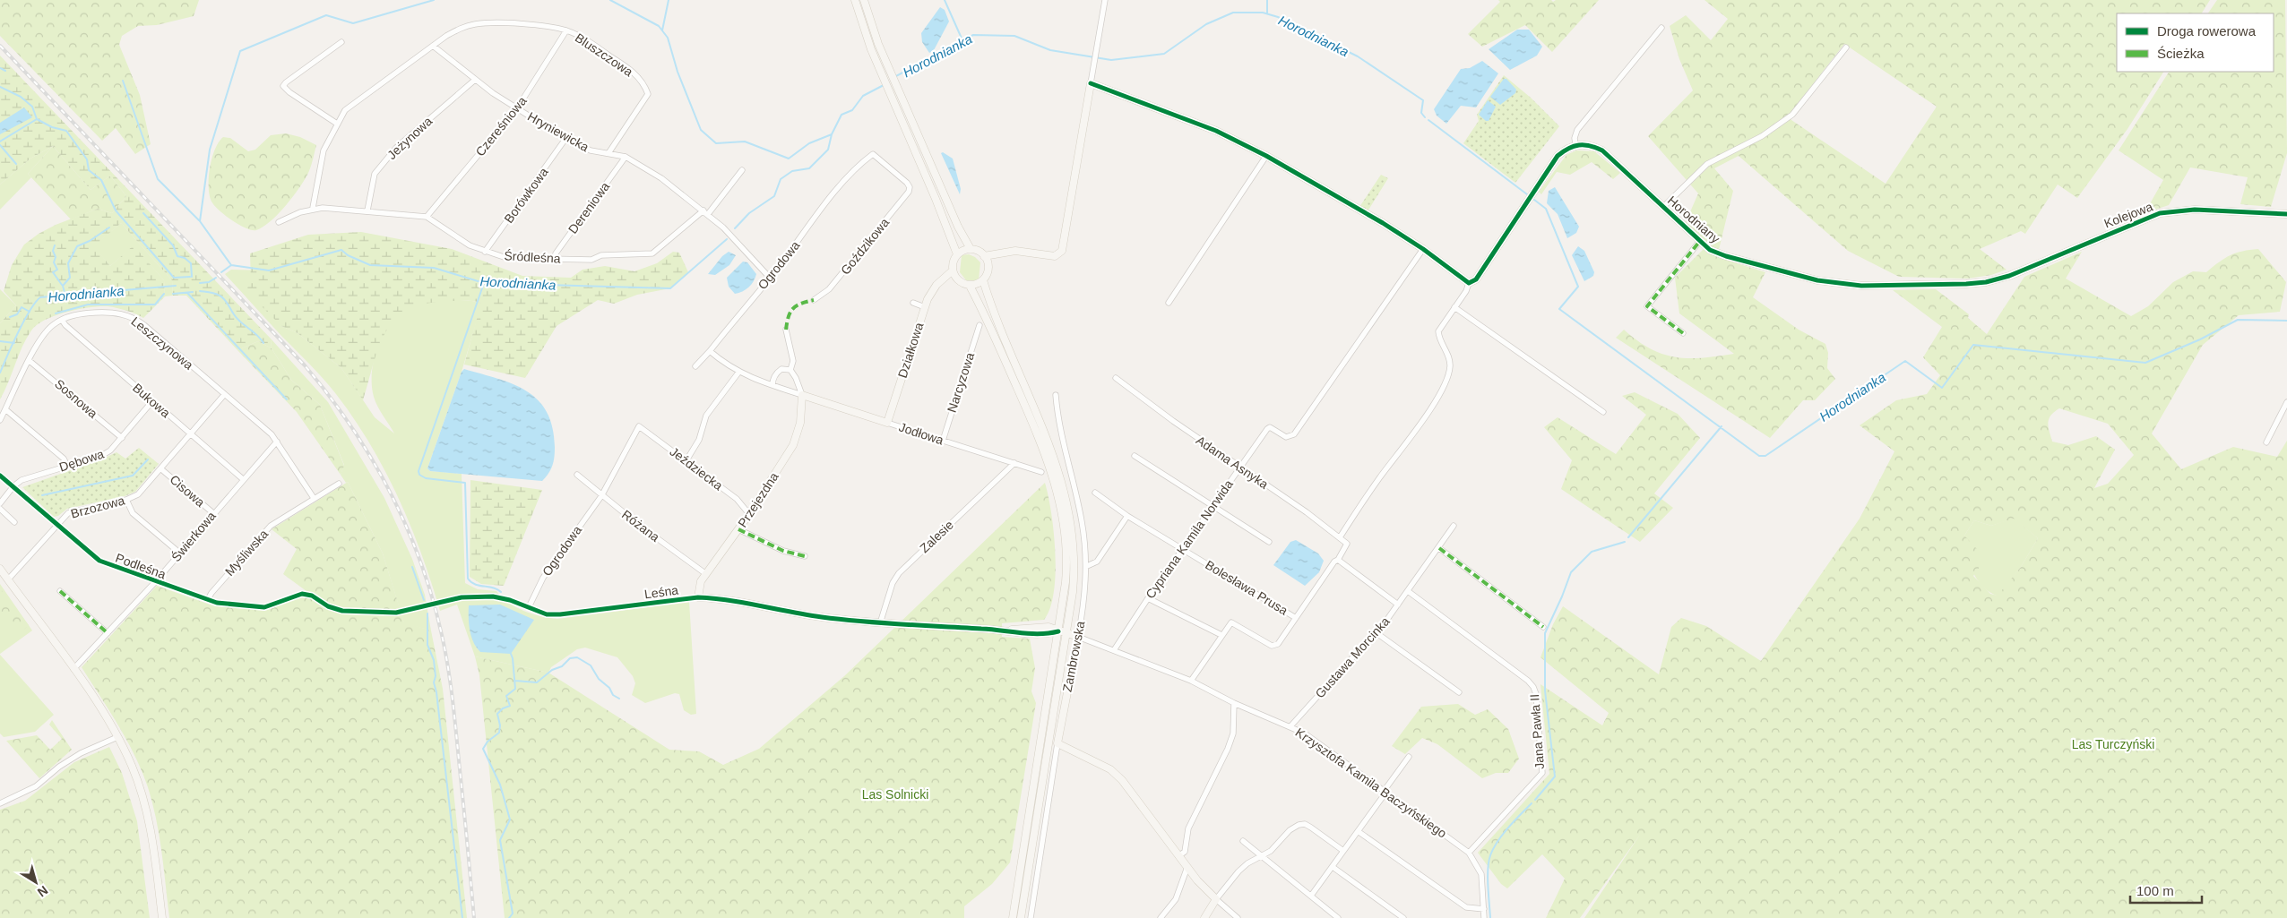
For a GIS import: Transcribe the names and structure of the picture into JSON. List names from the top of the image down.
{
  "streets": {
    "street": [
      "Bluszczowa",
      "Czereśniowa",
      "Hryniewicka",
      "Jeżynowa",
      "Borówkowa",
      "Dereniowa",
      "Kolejowa",
      "Horodniany",
      "Goździkowa",
      "Śródleśna",
      "Ogrodowa",
      "Leszczynowa",
      "Działkowa",
      "Narcyzowa",
      "Sosnowa",
      "Bukowa",
      "Jodłowa",
      "Dębowa",
      "Adama Asnyka",
      "Jeździecka",
      "Cisowa",
      "Przejezdna",
      "Brzozowa",
      "Różana",
      "Świerkowa",
      "Zalesie",
      "Cypriana Kamila Norwida",
      "Myśliwska",
      "Podleśna",
      "Bolesława Prusa",
      "Leśna",
      "Zambrowska",
      "Gustawa Morcinka",
      "Jana Pawła II",
      "Krzysztofa Kamila Baczyńskiego"
    ]
  },
  "crossings": [
    ["Bluszczowa", "Czereśniowa"],
    ["Bluszczowa", "Hryniewicka"],
    ["Bluszczowa", "Śródleśna"],
    ["Czereśniowa", "Hryniewicka"],
    ["Czereśniowa", "Śródleśna"],
    ["Hryniewicka", "Jeżynowa"],
    ["Hryniewicka", "Borówkowa"],
    ["Hryniewicka", "Dereniowa"],
    ["Hryniewicka", "Śródleśna"],
    ["Hryniewicka", "Ogrodowa"],
    ["Jeżynowa", "Śródleśna"],
    ["Borówkowa", "Śródleśna"],
    ["Dereniowa", "Śródleśna"],
    ["Kolejowa", "Horodniany"],
    ["Goździkowa", "Ogrodowa"],
    ["Ogrodowa", "Jeździecka"],
    ["Ogrodowa", "Różana"],
    ["Ogrodowa", "Leśna"],
    ["Leszczynowa", "Sosnowa"],
    ["Leszczynowa", "Bukowa"],
    ["Leszczynowa", "Brzozowa"],
    ["Leszczynowa", "Świerkowa"],
    ["Działkowa", "Jodłowa"],
    ["Narcyzowa", "Jodłowa"],
    ["Sosnowa", "Dębowa"],
    ["Bukowa", "Dębowa"],
    ["Bukowa", "Brzozowa"],
    ["Bukowa", "Świerkowa"],
    ["Jodłowa", "Przejezdna"],
    ["Jodłowa", "Zalesie"],
    ["Dębowa", "Podleśna"],
    ["Adama Asnyka", "Cypriana Kamila Norwida"],
    ["Jeździecka", "Przejezdna"],
    ["Cisowa", "Brzozowa"],
    ["Cisowa", "Świerkowa"],
    ["Przejezdna", "Różana"],
    ["Przejezdna", "Leśna"],
    ["Brzozowa", "Podleśna"],
    ["Świerkowa", "Podleśna"],
    ["Zalesie", "Leśna"],
    ["Cypriana Kamila Norwida", "Bolesława Prusa"],
    ["Cypriana Kamila Norwida", "Krzysztofa Kamila Baczyńskiego"],
    ["Myśliwska", "Podleśna"],
    ["Podleśna", "Leśna"],
    ["Leśna", "Krzysztofa Kamila Baczyńskiego"],
    ["Zambrowska", "Krzysztofa Kamila Baczyńskiego"],
    ["Gustawa Morcinka", "Jana Pawła II"],
    ["Gustawa Morcinka", "Krzysztofa Kamila Baczyńskiego"],
    ["Jana Pawła II", "Krzysztofa Kamila Baczyńskiego"]
  ],
  "water": ["Horodnianka"],
  "parks": ["Las Turczyński", "Las Solnicki"],
  "legend": ["Droga rowerowa", "Ścieżka"],
  "scale_bar": "100 m",
  "north": "bottom right"
}
